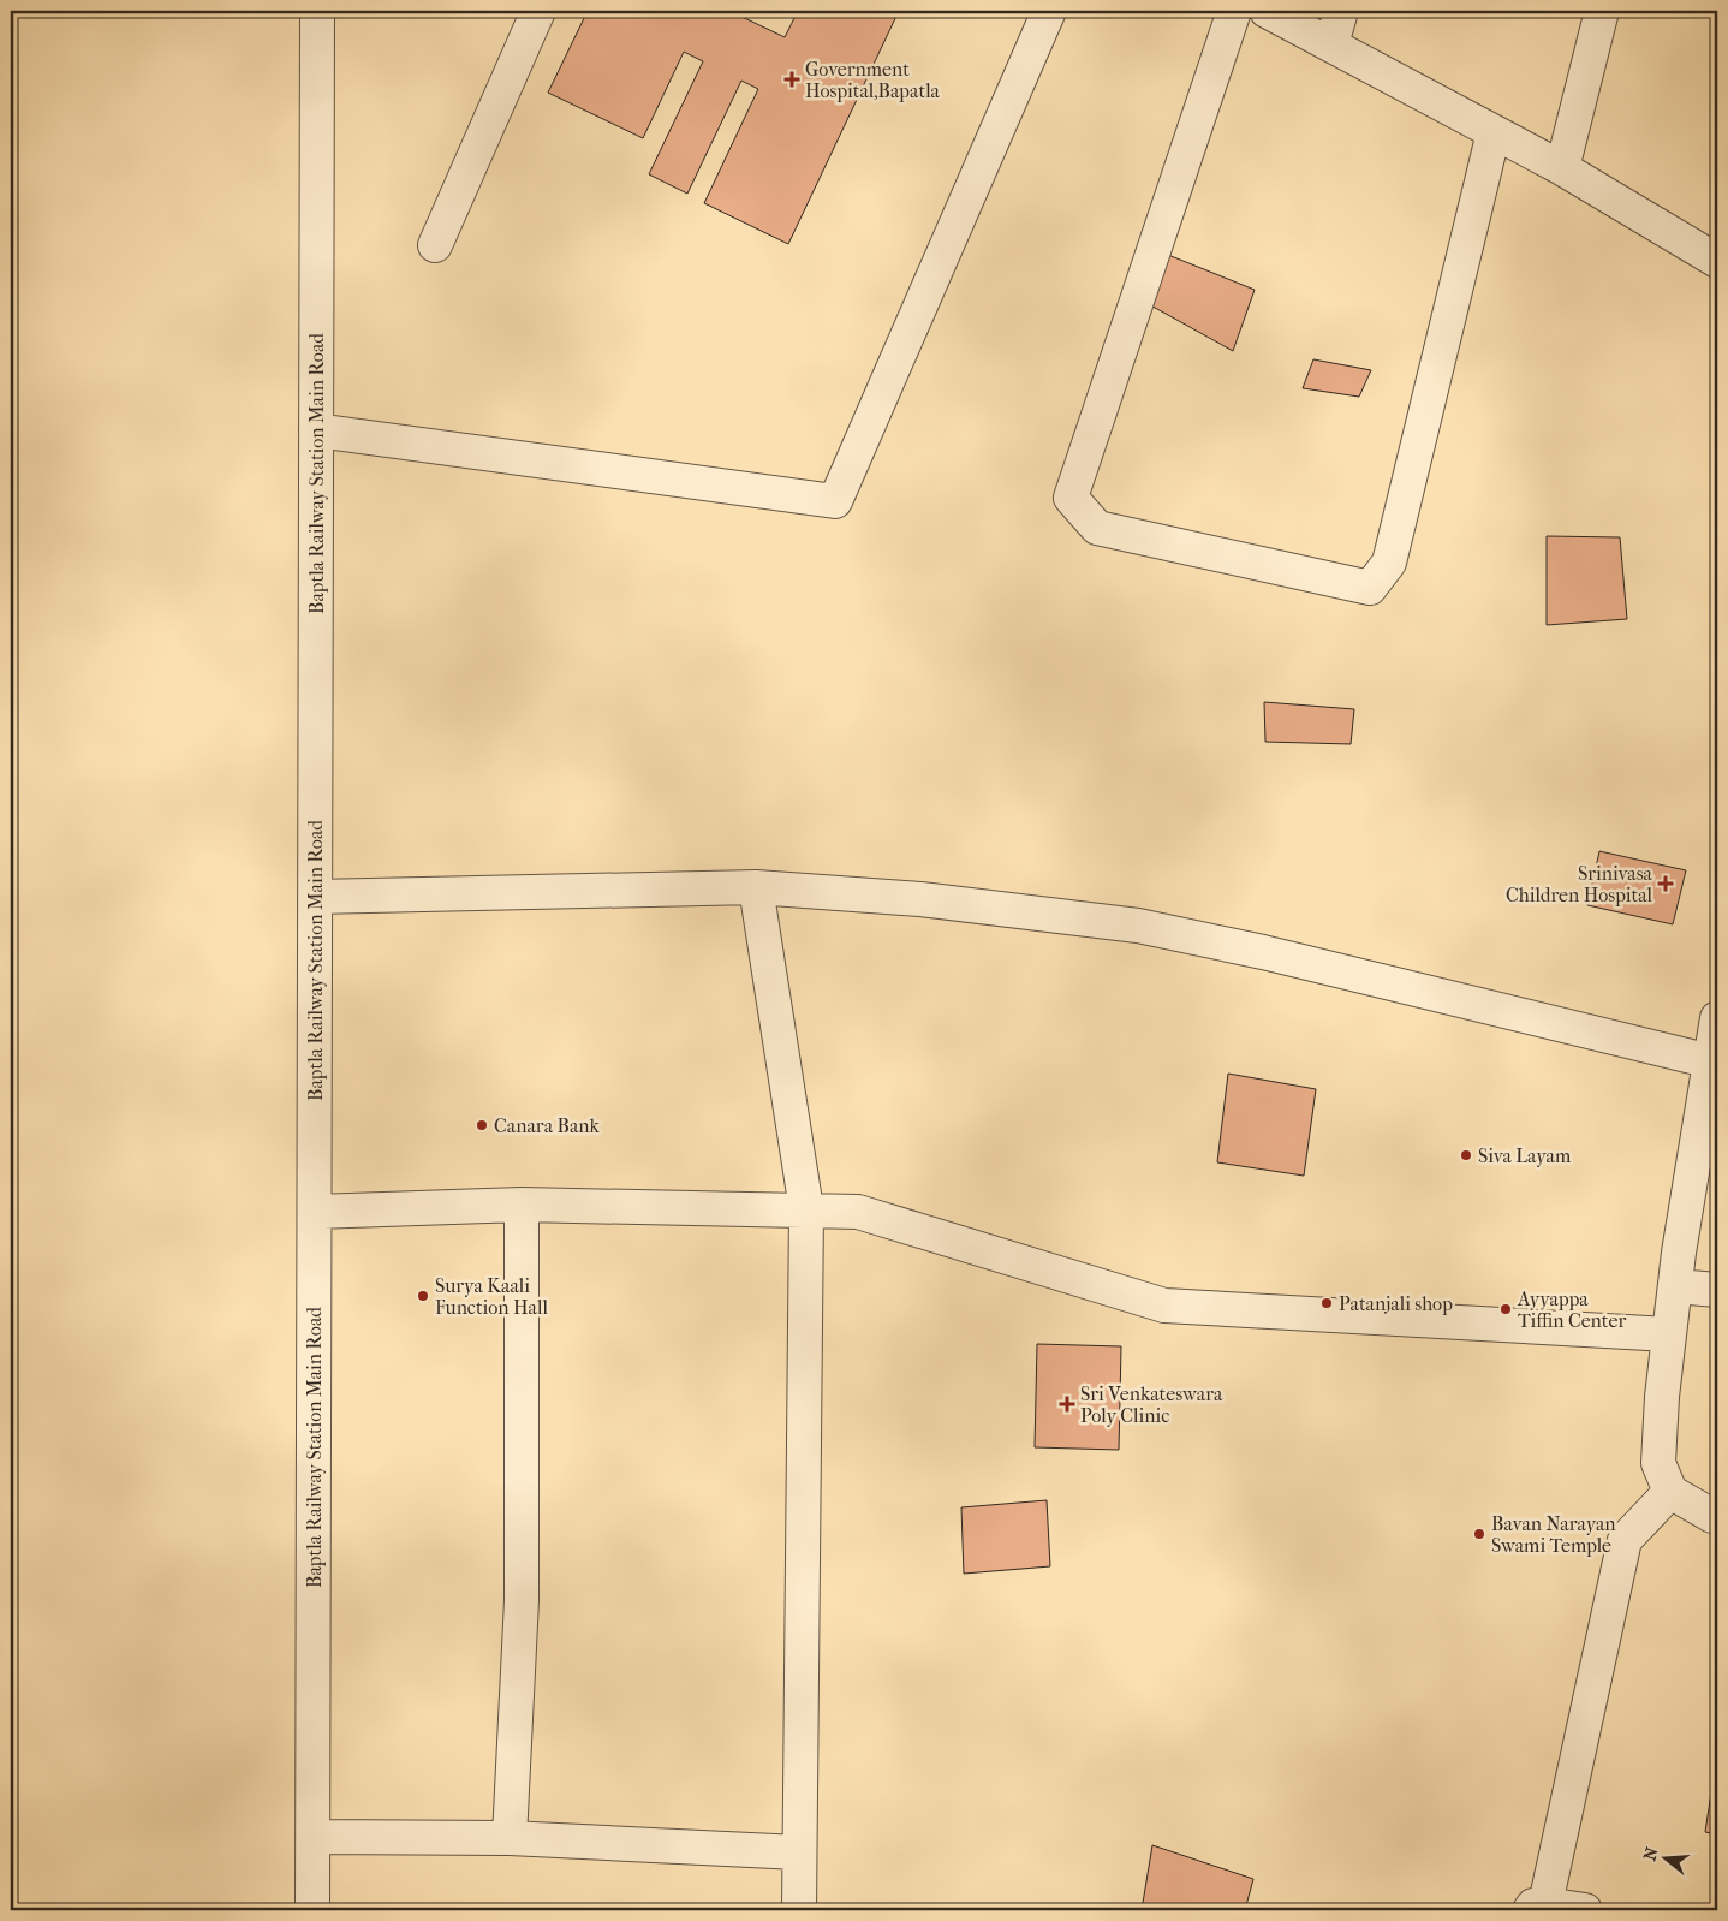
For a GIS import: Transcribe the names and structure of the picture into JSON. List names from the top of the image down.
{
  "streets": {
    "street": ["Baptla Railway Station Main Road"]
  },
  "places": {
    "health": ["Government Hospital,Bapatla", "Srinivasa Children Hospital", "Sri Venkateswara Poly Clinic"],
    "other": [
      "Canara Bank",
      "Siva Layam",
      "Surya Kaali Function Hall",
      "Patanjali shop",
      "Ayyappa Tiffin Center",
      "Bavan Narayan Swami Temple"
    ]
  },
  "north": "left"
}
